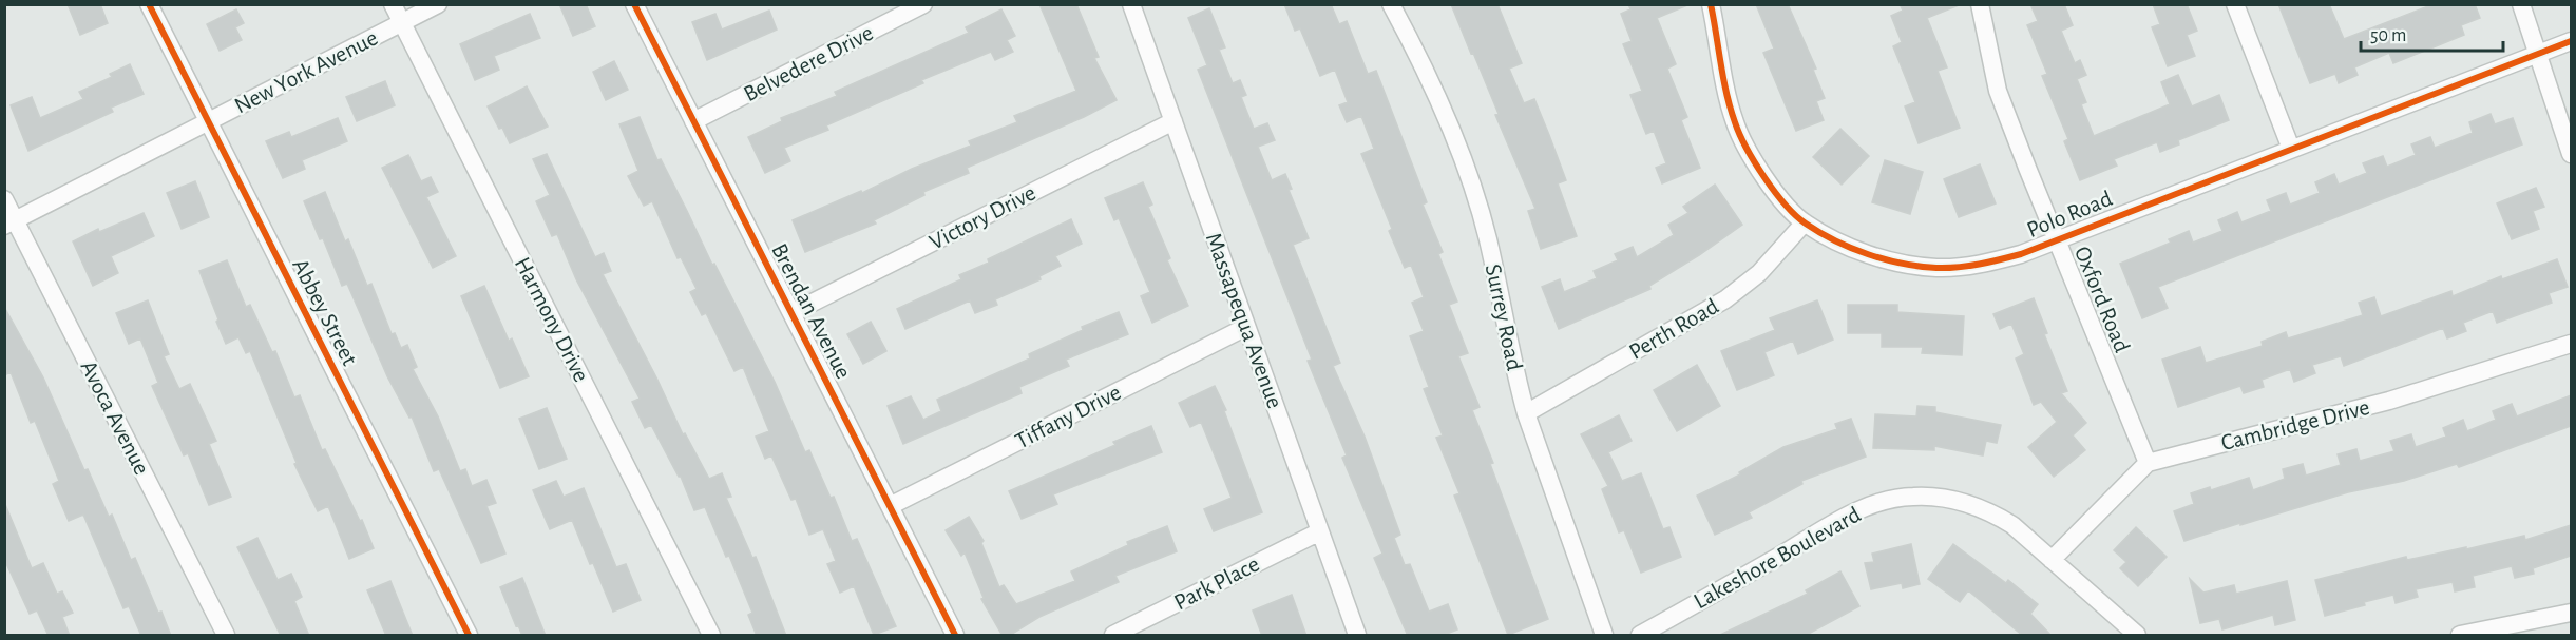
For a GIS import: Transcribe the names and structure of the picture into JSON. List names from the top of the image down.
{
  "streets": {
    "street": [
      "Belvedere Drive",
      "New York Avenue",
      "Polo Road",
      "Victory Drive",
      "Oxford Road",
      "Brendan Avenue",
      "Abbey Street",
      "Surrey Road",
      "Harmony Drive",
      "Massapequa Avenue",
      "Perth Road",
      "Tiffany Drive",
      "Avoca Avenue",
      "Cambridge Drive",
      "Lakeshore Boulevard",
      "Park Place"
    ]
  },
  "crossings": [
    ["Belvedere Drive", "Brendan Avenue"],
    ["New York Avenue", "Abbey Street"],
    ["New York Avenue", "Harmony Drive"],
    ["New York Avenue", "Avoca Avenue"],
    ["Polo Road", "Oxford Road"],
    ["Polo Road", "Perth Road"],
    ["Victory Drive", "Brendan Avenue"],
    ["Victory Drive", "Massapequa Avenue"],
    ["Oxford Road", "Cambridge Drive"],
    ["Brendan Avenue", "Tiffany Drive"],
    ["Surrey Road", "Perth Road"],
    ["Massapequa Avenue", "Tiffany Drive"],
    ["Massapequa Avenue", "Park Place"]
  ],
  "scale_bar": "50 m"
}
